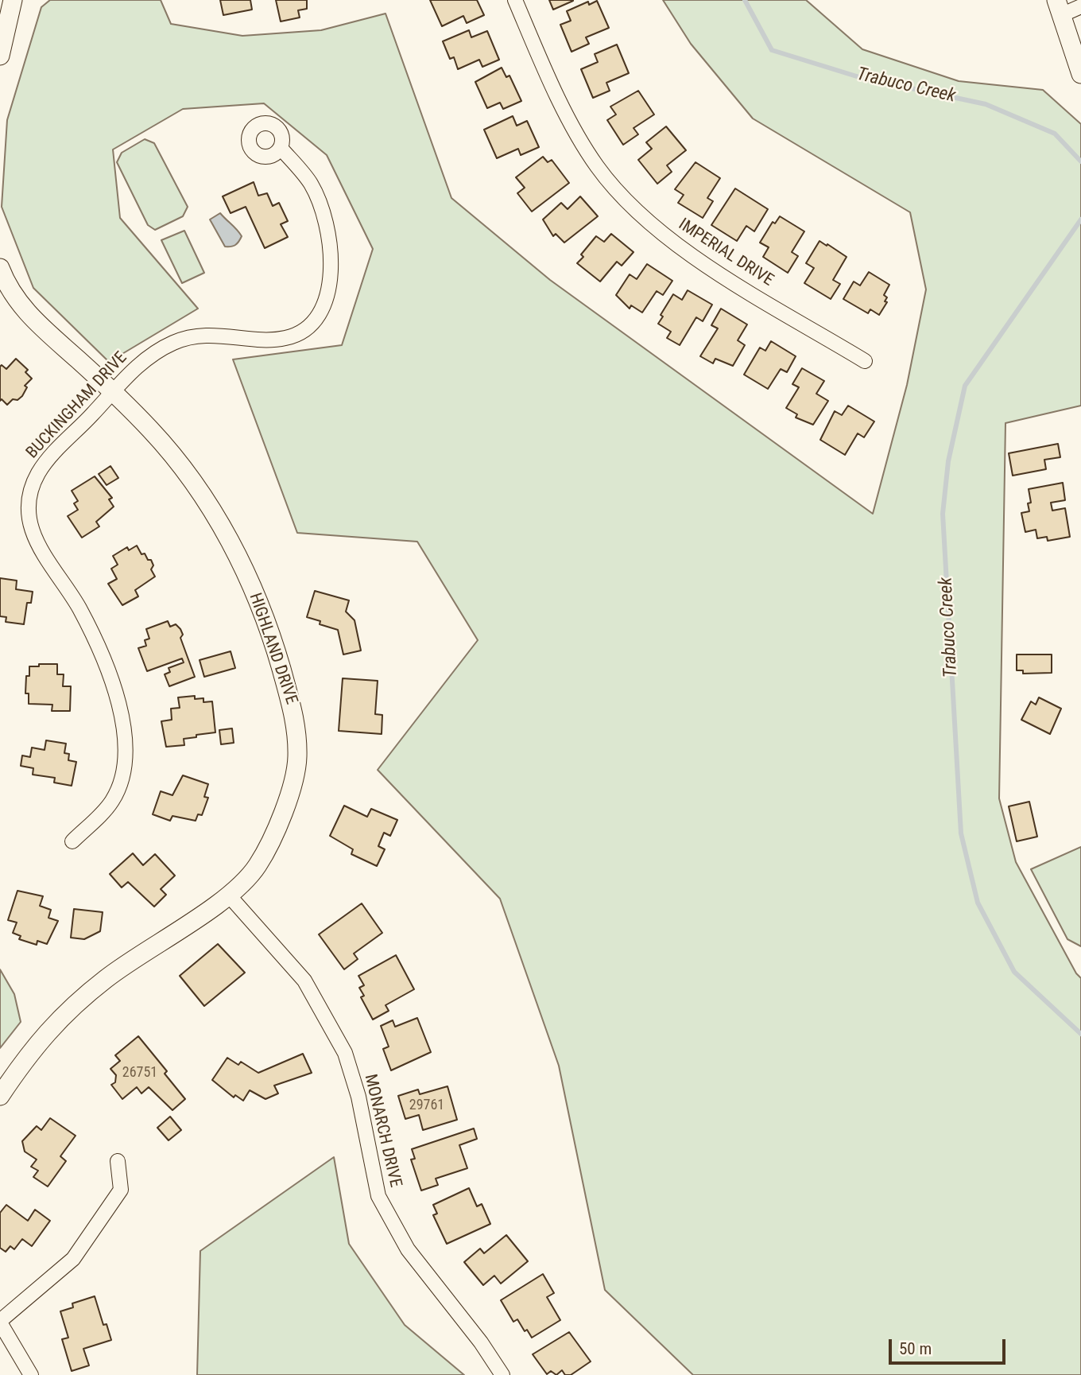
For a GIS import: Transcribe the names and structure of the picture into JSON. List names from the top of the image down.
{
  "streets": {
    "street": [
      "IMPERIAL DRIVE",
      "BUCKINGHAM DRIVE",
      "HIGHLAND DRIVE",
      "MONARCH DRIVE"
    ]
  },
  "crossings": [
    ["BUCKINGHAM DRIVE", "HIGHLAND DRIVE"],
    ["HIGHLAND DRIVE", "MONARCH DRIVE"]
  ],
  "water": ["Trabuco Creek"],
  "house_numbers": ["26751", "29761"],
  "scale_bar": "50 m"
}
